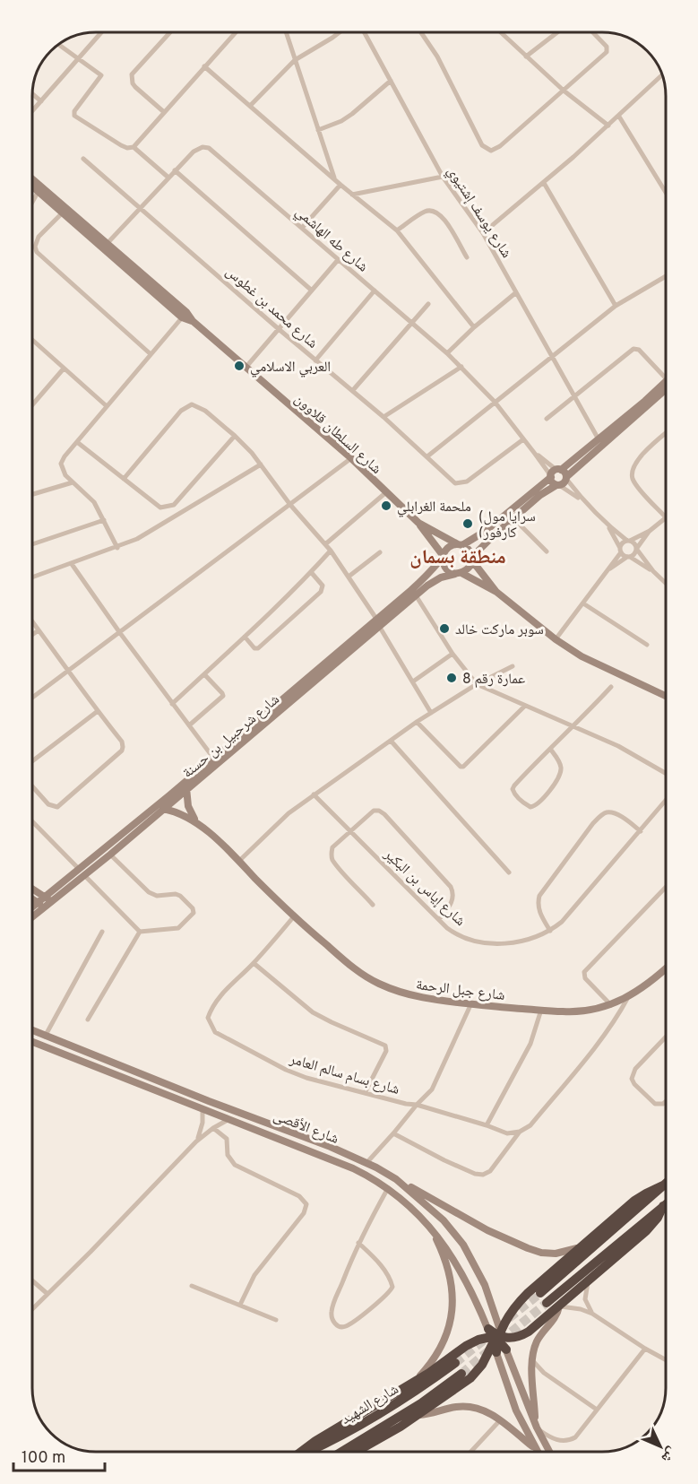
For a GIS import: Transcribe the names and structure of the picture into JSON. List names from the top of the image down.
{
  "streets": {
    "highway": ["شارع الشهيد"],
    "street": [
      "شارع يوسف إشتيوي",
      "شارع طه الهاشمي",
      "شارع محمد بن غطوس",
      "شارع السلطان قلاوون",
      "شارع شرحبيل بن حسنة",
      "شارع إياس بن البكير",
      "شارع جبل الرحمة",
      "شارع بسام سالم العامر",
      "شارع الأقصى"
    ]
  },
  "crossings": [
    ["شارع طه الهاشمي", "شارع محمد بن غطوس"],
    ["شارع طه الهاشمي", "شارع السلطان قلاوون"],
    ["شارع السلطان قلاوون", "شارع شرحبيل بن حسنة"],
    ["شارع شرحبيل بن حسنة", "شارع جبل الرحمة"],
    ["شارع جبل الرحمة", "شارع بسام سالم العامر"]
  ],
  "districts": ["منطقة بسمان"],
  "places": [
    "العربي الاسلامي",
    "ملحمة الغرابلي",
    "(سرايا مول (كارفور",
    "سوبر ماركت خالد",
    "عمارة رقم 8"
  ],
  "scale_bar": "100 m",
  "north": "bottom right"
}
